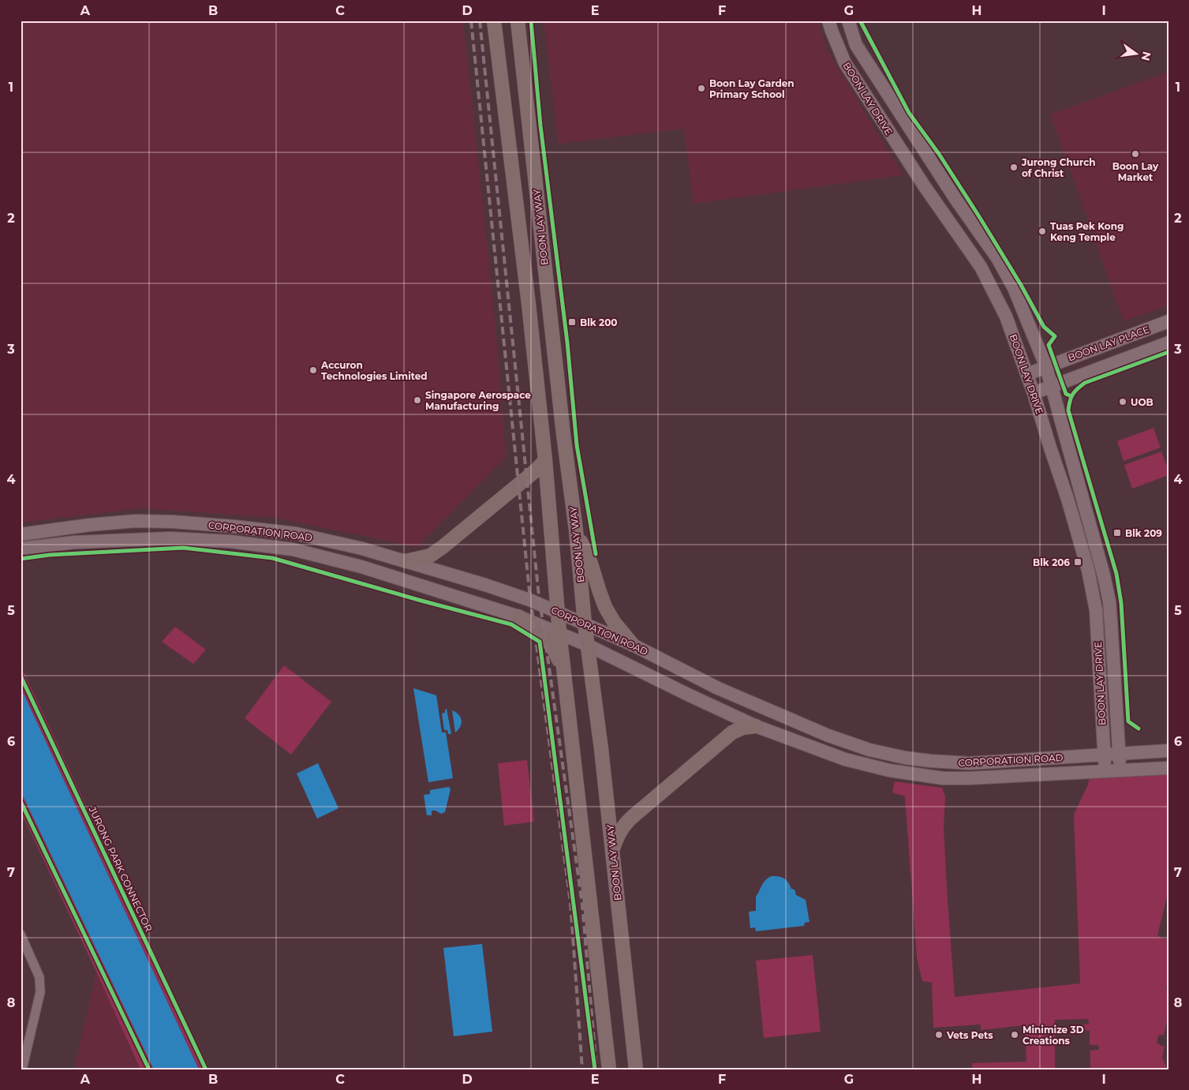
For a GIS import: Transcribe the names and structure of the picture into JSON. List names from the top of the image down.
{
  "streets": {
    "main road": [
      "BOON LAY DRIVE",
      "BOON LAY WAY",
      "BOON LAY PLACE",
      "CORPORATION ROAD"
    ],
    "cycle path": ["JURONG PARK CONNECTOR"]
  },
  "crossings": [
    ["BOON LAY DRIVE", "BOON LAY PLACE"],
    ["BOON LAY DRIVE", "CORPORATION ROAD"],
    ["BOON LAY WAY", "CORPORATION ROAD"]
  ],
  "places": {
    "other": [
      "Boon Lay Garden Primary School",
      "Boon Lay Market",
      "Jurong Church of Christ",
      "Tuas Pek Kong Keng Temple",
      "Accuron Technologies Limited",
      "Singapore Aerospace Manufacturing",
      "UOB",
      "Vets Pets",
      "Minimize 3D Creations"
    ],
    "transit": ["Blk 200", "Blk 209", "Blk 206"]
  },
  "north": "right",
  "grid": {
    "columns": [
      "A",
      "B",
      "C",
      "D",
      "E",
      "F",
      "G",
      "H",
      "I"
    ],
    "rows": [
      "1",
      "2",
      "3",
      "4",
      "5",
      "6",
      "7",
      "8"
    ]
  }
}
